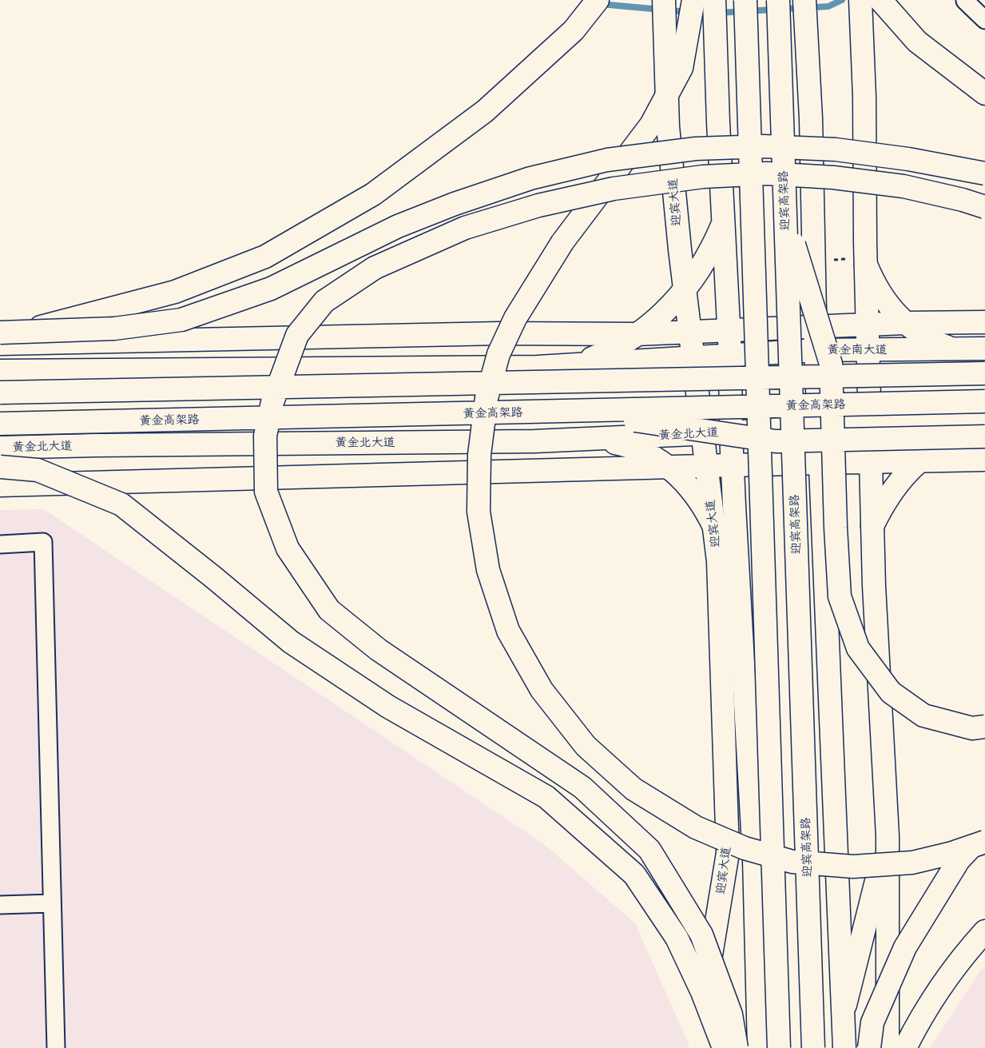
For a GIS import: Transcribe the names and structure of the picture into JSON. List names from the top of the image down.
{
  "streets": {
    "main road": [
      "迎宾高架路",
      "迎宾大道",
      "黄金南大道",
      "黄金高架路",
      "黄金北大道"
    ]
  },
  "crossings": [
    ["迎宾大道", "黄金南大道"],
    ["迎宾大道", "黄金北大道"]
  ]
}
